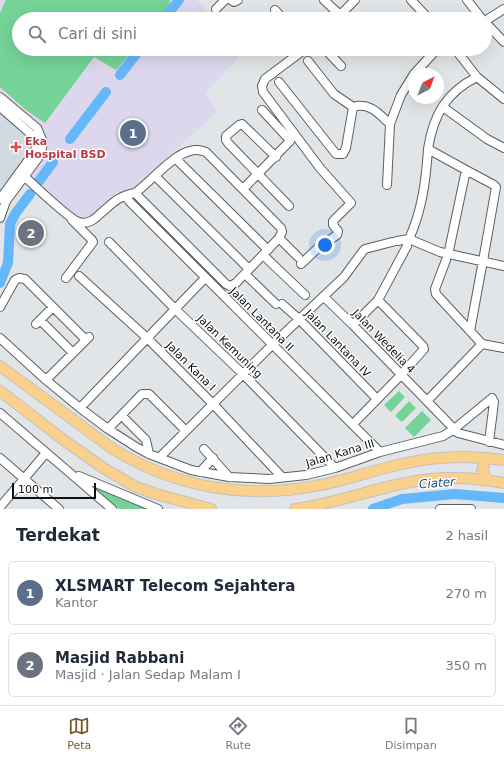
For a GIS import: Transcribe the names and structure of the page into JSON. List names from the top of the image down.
{
  "streets": {
    "street": [
      "Jalan Lantana II",
      "Jalan Wedelia 4",
      "Jalan Lantana IV",
      "Jalan Kemuning",
      "Jalan Kana I",
      "Jalan Kana III"
    ]
  },
  "crossings": [
    ["Jalan Lantana II", "Jalan Kana III"],
    ["Jalan Wedelia 4", "Jalan Kana III"],
    ["Jalan Kemuning", "Jalan Kana III"],
    ["Jalan Kana I", "Jalan Kana III"]
  ],
  "water": ["Ciater"],
  "places": {
    "health": ["Eka Hospital BSD"]
  },
  "scale_bar": "100 m",
  "north": "top right",
  "page": {
    "search": "Cari di sini",
    "pins": ["1", "2"],
    "scale": "100 m",
    "heading": ["Terdekat", "2 hasil"],
    "list": [
      {
        "mark": "1",
        "name": "XLSMART Telecom Sejahtera",
        "note": "Kantor",
        "value": "270 m"
      },
      {
        "mark": "2",
        "name": "Masjid Rabbani",
        "note": "Masjid · Jalan Sedap Malam I",
        "value": "350 m"
      }
    ],
    "nav": ["Peta", "Rute", "Disimpan"]
  }
}
